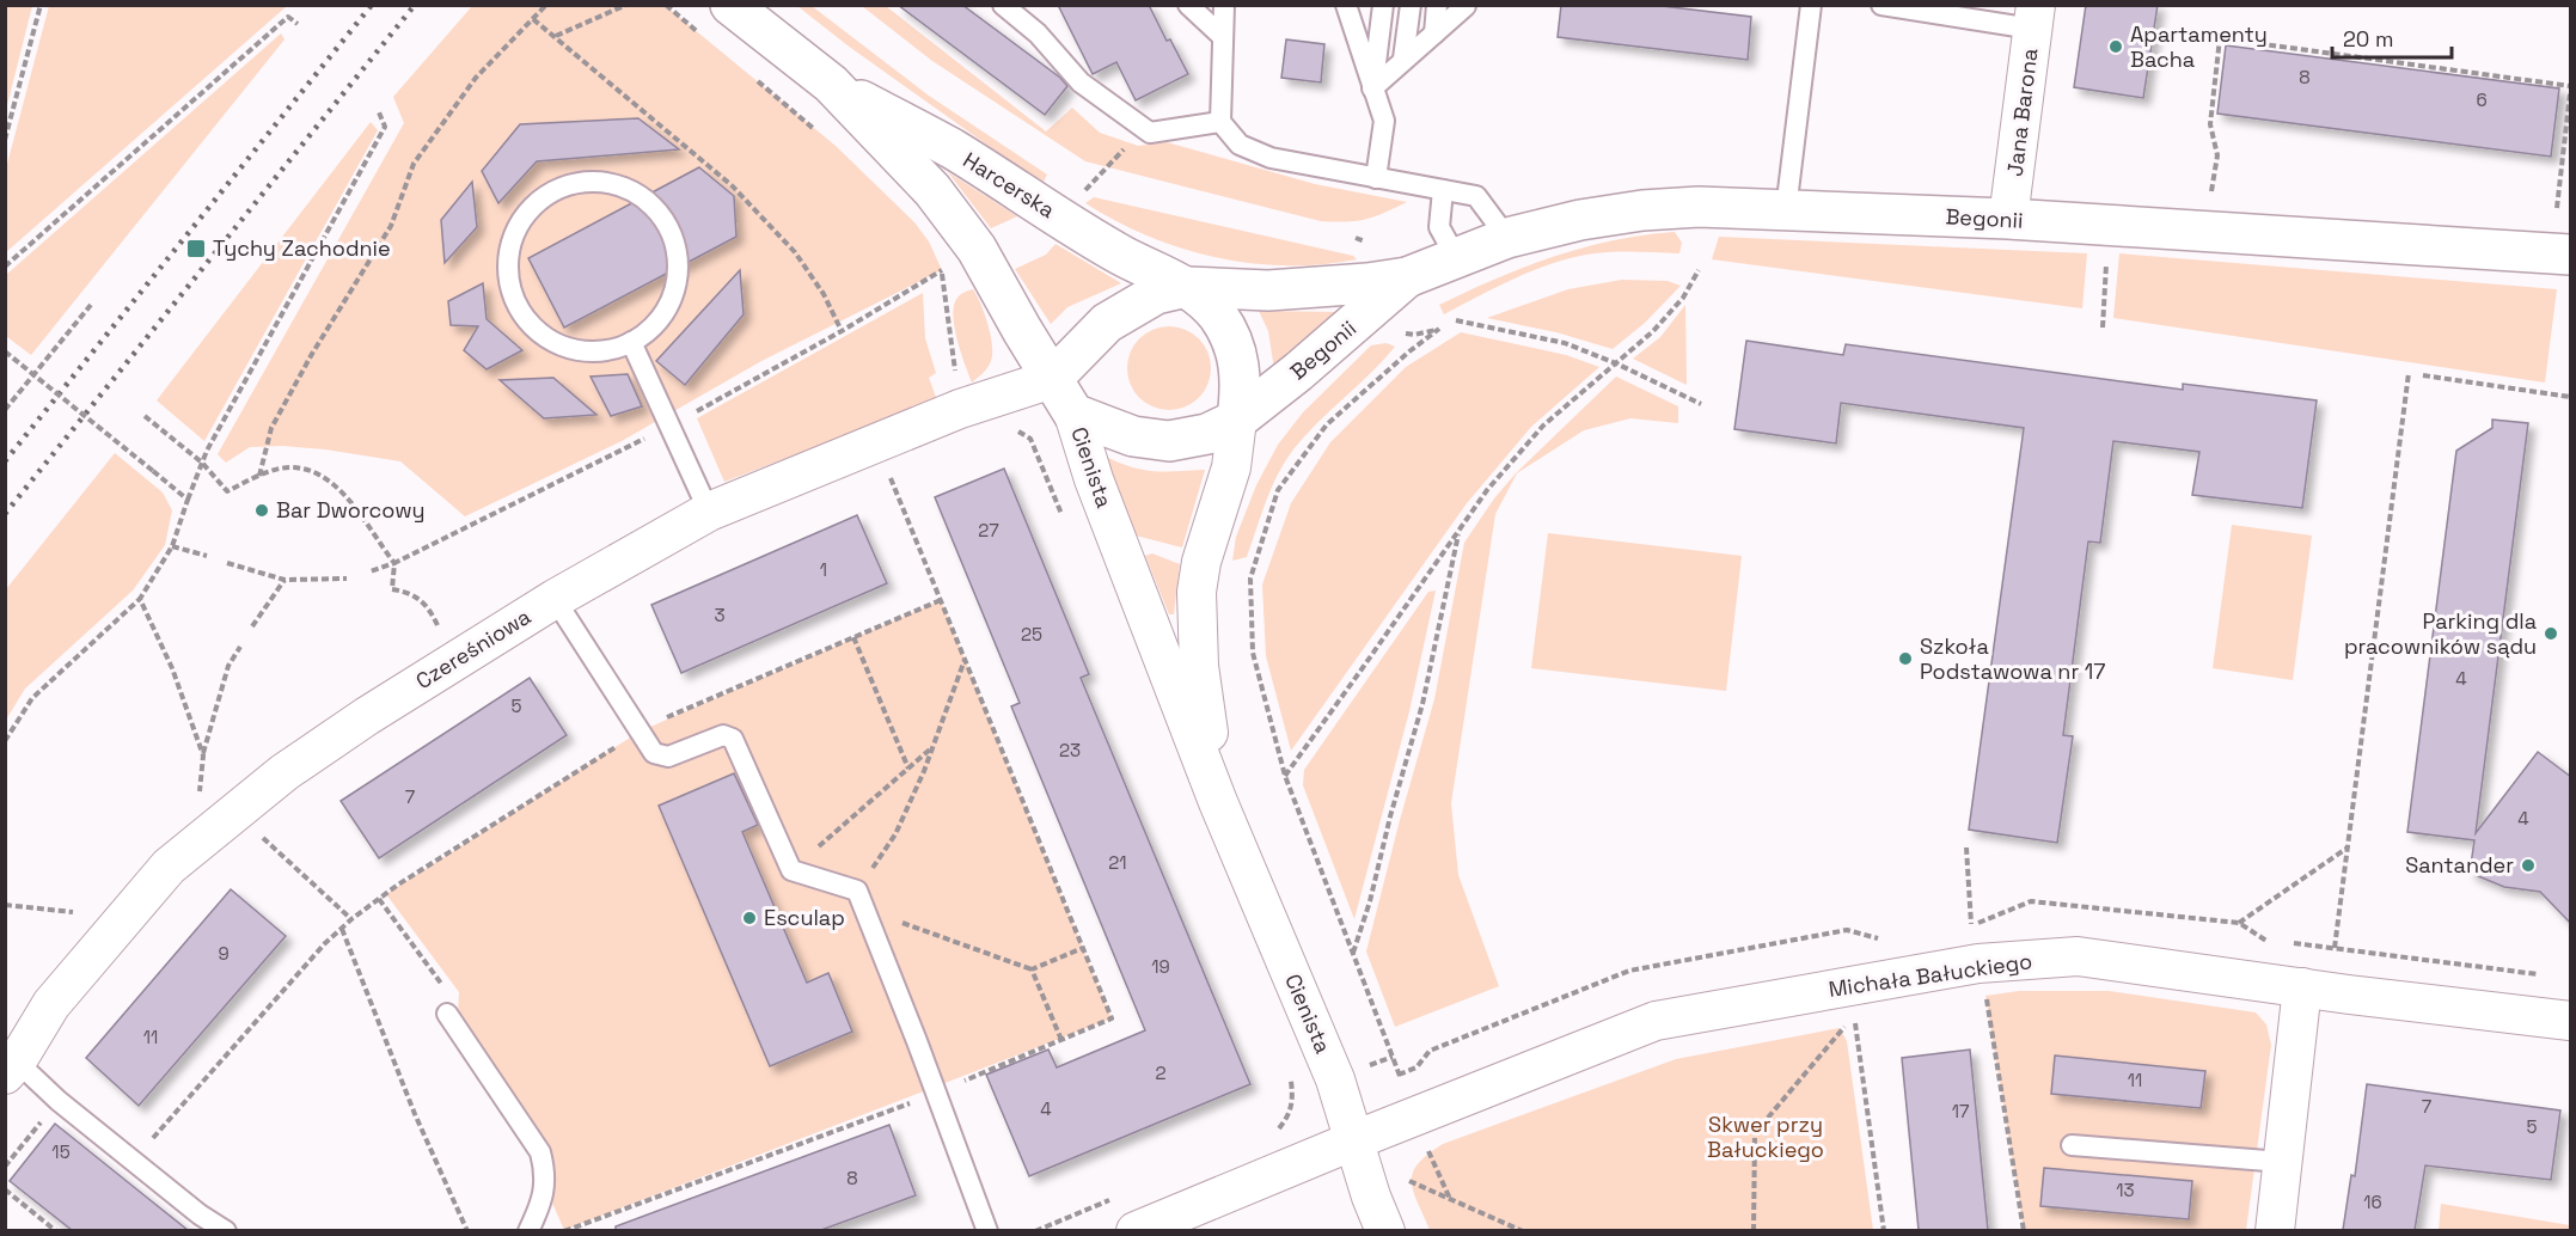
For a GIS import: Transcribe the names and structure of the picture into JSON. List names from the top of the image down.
{
  "streets": {
    "street": [
      "Jana Barona",
      "Harcerska",
      "Begonii",
      "Cienista",
      "Czereśniowa",
      "Michała Bałuckiego"
    ]
  },
  "crossings": [
    ["Jana Barona", "Begonii"],
    ["Harcerska", "Begonii"],
    ["Harcerska", "Cienista"],
    ["Harcerska", "Czereśniowa"],
    ["Begonii", "Cienista"],
    ["Begonii", "Czereśniowa"],
    ["Cienista", "Czereśniowa"],
    ["Cienista", "Michała Bałuckiego"]
  ],
  "parks": ["Skwer przy Bałuckiego"],
  "places": {
    "other": [
      "Apartamenty Bacha",
      "Bar Dworcowy",
      "Parking dla pracowników sądu",
      "Szkoła Podstawowa nr 17",
      "Santander",
      "Esculap"
    ],
    "transit": ["Tychy Zachodnie"]
  },
  "house_numbers": [
    "8",
    "6",
    "27",
    "1",
    "3",
    "25",
    "4",
    "5",
    "23",
    "7",
    "4",
    "21",
    "9",
    "19",
    "11",
    "2",
    "11",
    "7",
    "4",
    "17",
    "5",
    "15",
    "8",
    "13",
    "16"
  ],
  "scale_bar": "20 m"
}
